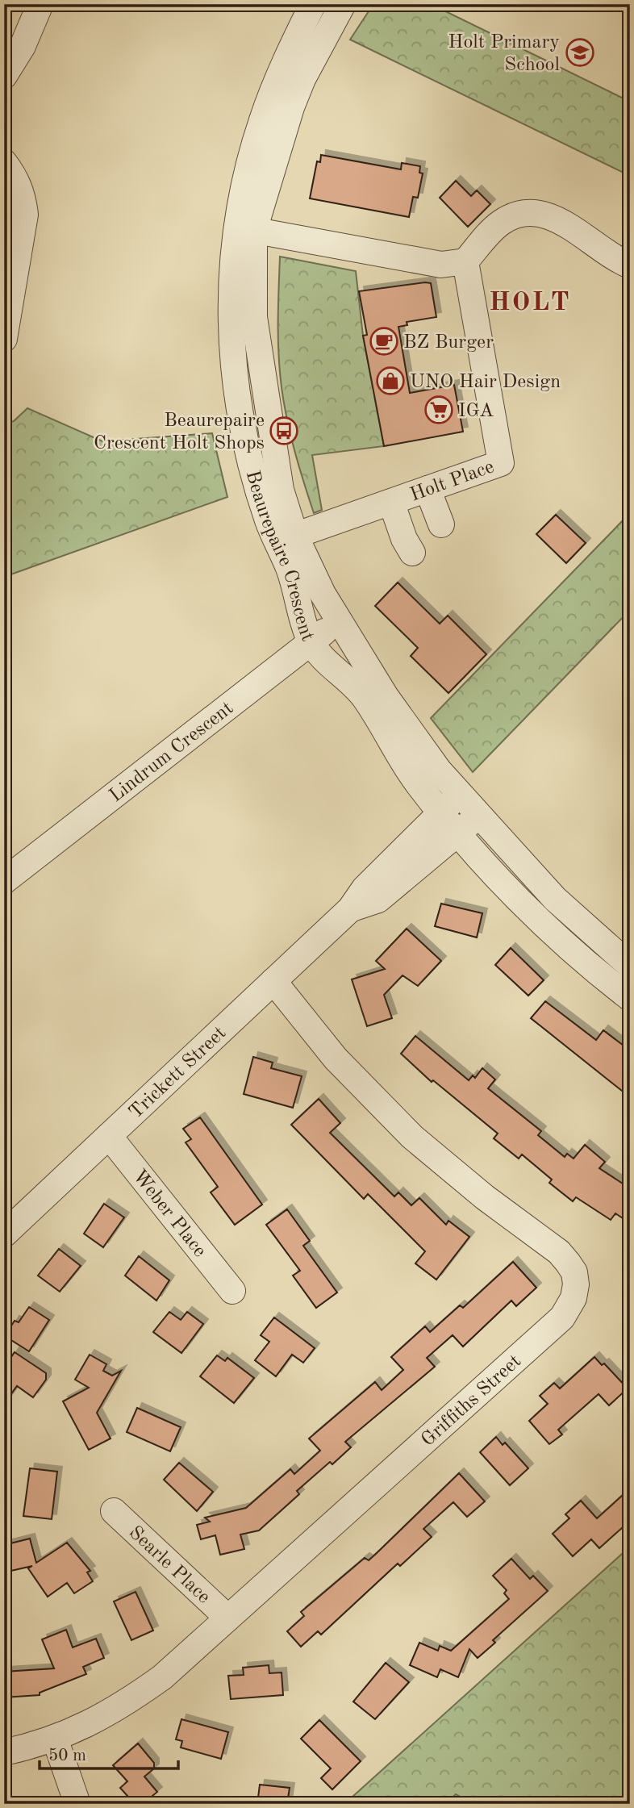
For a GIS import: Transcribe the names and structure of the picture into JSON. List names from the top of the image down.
{
  "streets": {
    "street": [
      "Holt Place",
      "Beaurepaire Crescent",
      "Lindrum Crescent",
      "Trickett Street",
      "Weber Place",
      "Griffiths Street",
      "Searle Place"
    ]
  },
  "crossings": [
    ["Holt Place", "Beaurepaire Crescent"],
    ["Beaurepaire Crescent", "Lindrum Crescent"],
    ["Beaurepaire Crescent", "Trickett Street"],
    ["Trickett Street", "Weber Place"],
    ["Trickett Street", "Griffiths Street"],
    ["Griffiths Street", "Searle Place"]
  ],
  "districts": ["HOLT"],
  "places": {
    "school or university": ["Holt Primary School"],
    "cafe": ["BZ Burger"],
    "shop": ["UNO Hair Design"],
    "supermarket": ["IGA"],
    "bus stop": ["Beaurepaire Crescent Holt Shops"]
  },
  "scale_bar": "50 m"
}
